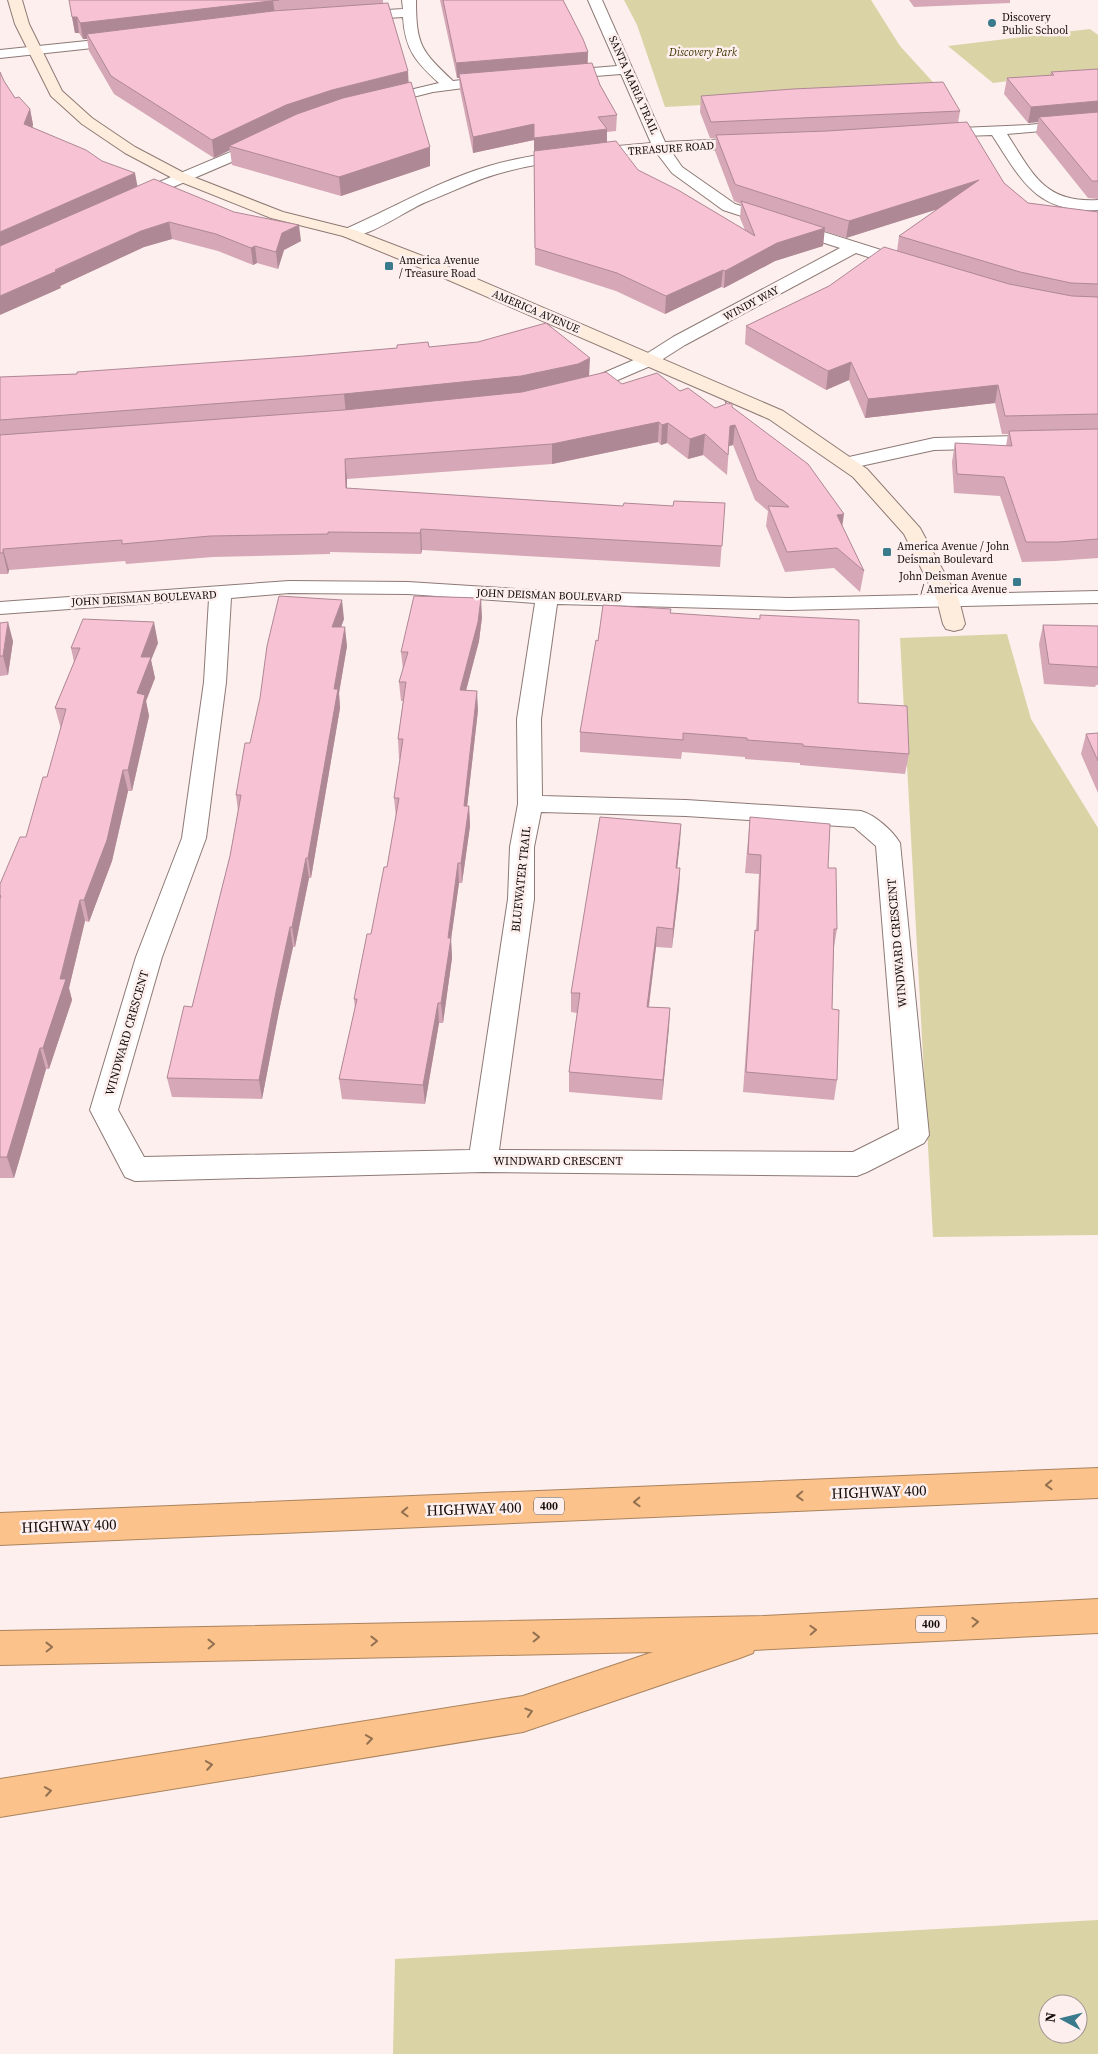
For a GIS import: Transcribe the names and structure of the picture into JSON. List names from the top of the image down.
{
  "streets": {
    "highway": ["HIGHWAY 400", "400"],
    "street": [
      "SANTA MARIA TRAIL",
      "TREASURE ROAD",
      "WINDY WAY",
      "AMERICA AVENUE",
      "JOHN DEISMAN BOULEVARD",
      "BLUEWATER TRAIL",
      "WINDWARD CRESCENT"
    ]
  },
  "crossings": [
    ["SANTA MARIA TRAIL", "TREASURE ROAD"],
    ["SANTA MARIA TRAIL", "WINDY WAY"],
    ["TREASURE ROAD", "AMERICA AVENUE"],
    ["WINDY WAY", "AMERICA AVENUE"],
    ["AMERICA AVENUE", "JOHN DEISMAN BOULEVARD"],
    ["JOHN DEISMAN BOULEVARD", "BLUEWATER TRAIL"],
    ["JOHN DEISMAN BOULEVARD", "WINDWARD CRESCENT"],
    ["BLUEWATER TRAIL", "WINDWARD CRESCENT"]
  ],
  "parks": ["Discovery Park"],
  "places": {
    "other": ["Discovery Public School"],
    "transit": ["America Avenue / Treasure Road", "America Avenue / John Deisman Boulevard", "John Deisman Avenue / America Avenue"]
  },
  "north": "left"
}
